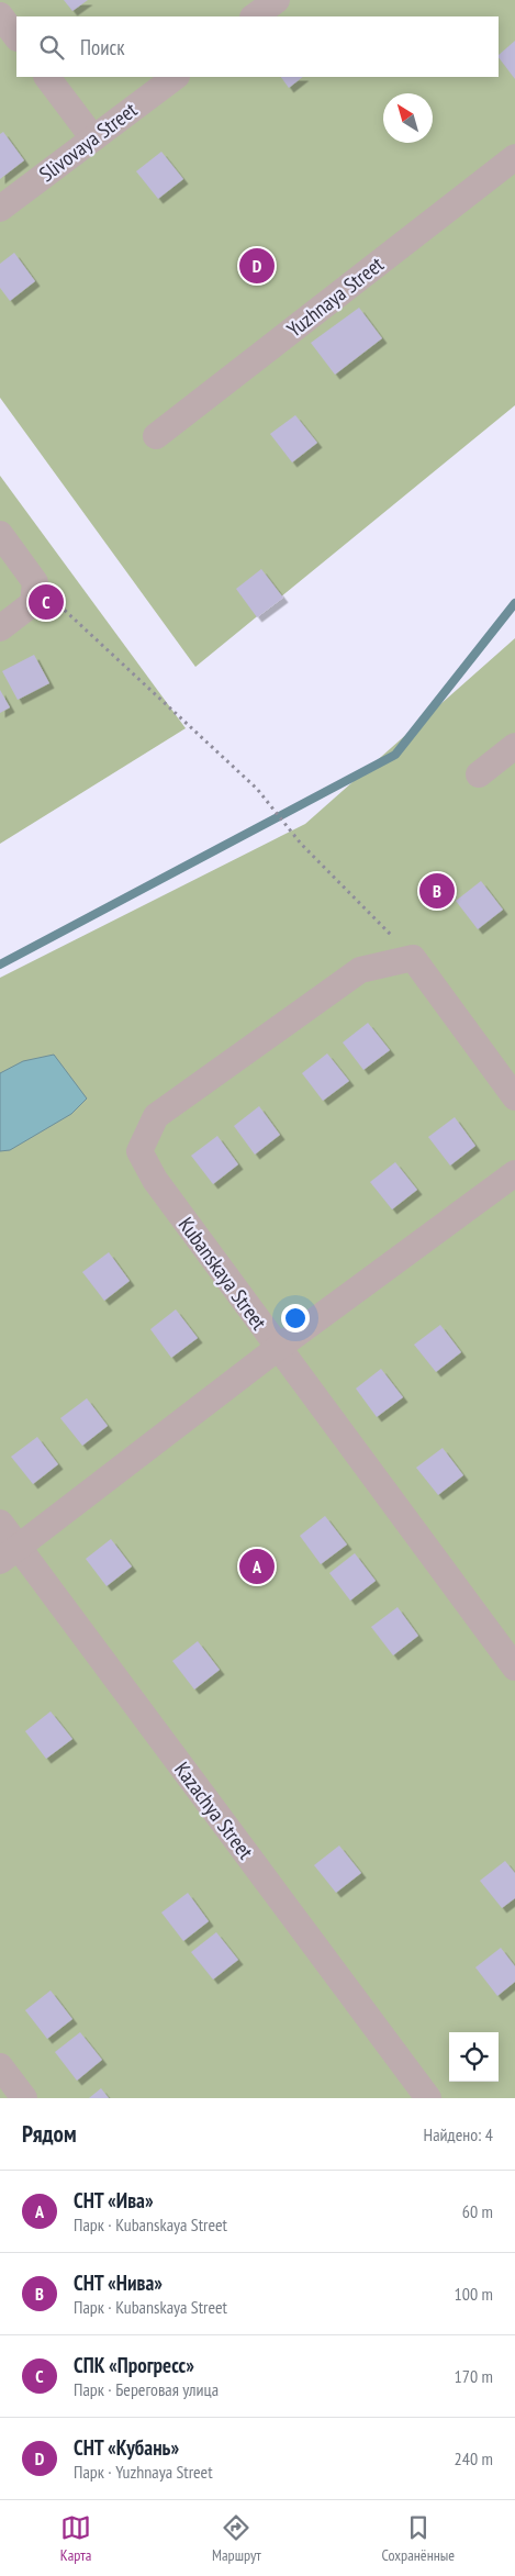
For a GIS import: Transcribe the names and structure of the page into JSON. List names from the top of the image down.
{
  "streets": {
    "street": [
      "Slivovaya Street",
      "Yuzhnaya Street",
      "Kubanskaya Street",
      "Kazachya Street"
    ]
  },
  "north": "top left",
  "page": {
    "search": "Поиск",
    "pins": [
      "D",
      "C",
      "B",
      "A"
    ],
    "heading": ["Рядом", "Найдено: 4"],
    "list": [
      {
        "mark": "A",
        "name": "СНТ «Ива»",
        "note": "Парк · Kubanskaya Street",
        "value": "60 m"
      },
      {
        "mark": "B",
        "name": "СНТ «Нива»",
        "note": "Парк · Kubanskaya Street",
        "value": "100 m"
      },
      {
        "mark": "C",
        "name": "СПК «Прогресс»",
        "note": "Парк · Береговая улица",
        "value": "170 m"
      },
      {
        "mark": "D",
        "name": "СНТ «Кубань»",
        "note": "Парк · Yuzhnaya Street",
        "value": "240 m"
      }
    ],
    "nav": ["Карта", "Маршрут", "Сохранённые"]
  }
}
